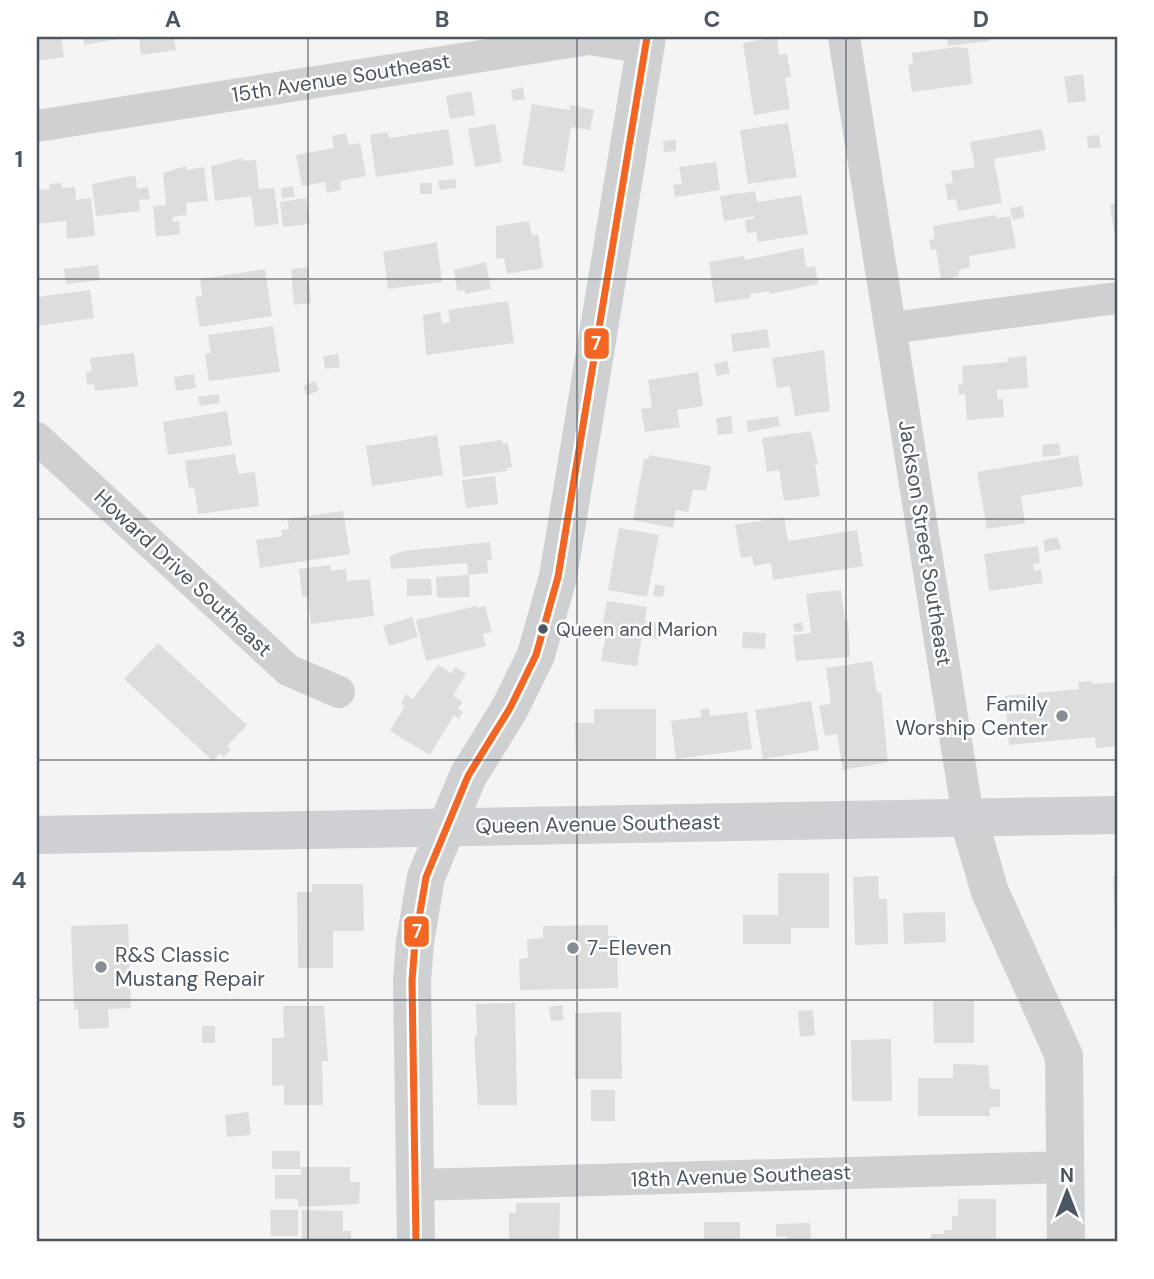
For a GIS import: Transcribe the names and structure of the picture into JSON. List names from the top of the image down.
{
  "streets": {
    "main road": ["Queen Avenue Southeast"],
    "street": [
      "15th Avenue Southeast",
      "Jackson Street Southeast",
      "Howard Drive Southeast",
      "18th Avenue Southeast"
    ]
  },
  "crossings": [
    ["Jackson Street Southeast", "Queen Avenue Southeast"],
    ["Jackson Street Southeast", "18th Avenue Southeast"]
  ],
  "places": [
    "Queen and Marion",
    "Family Worship Center",
    "7-Eleven",
    "R&S Classic Mustang Repair"
  ],
  "lines": ["transit line 7"],
  "north": "top",
  "grid": {
    "columns": [
      "A",
      "B",
      "C",
      "D"
    ],
    "rows": [
      "1",
      "2",
      "3",
      "4",
      "5"
    ]
  }
}
